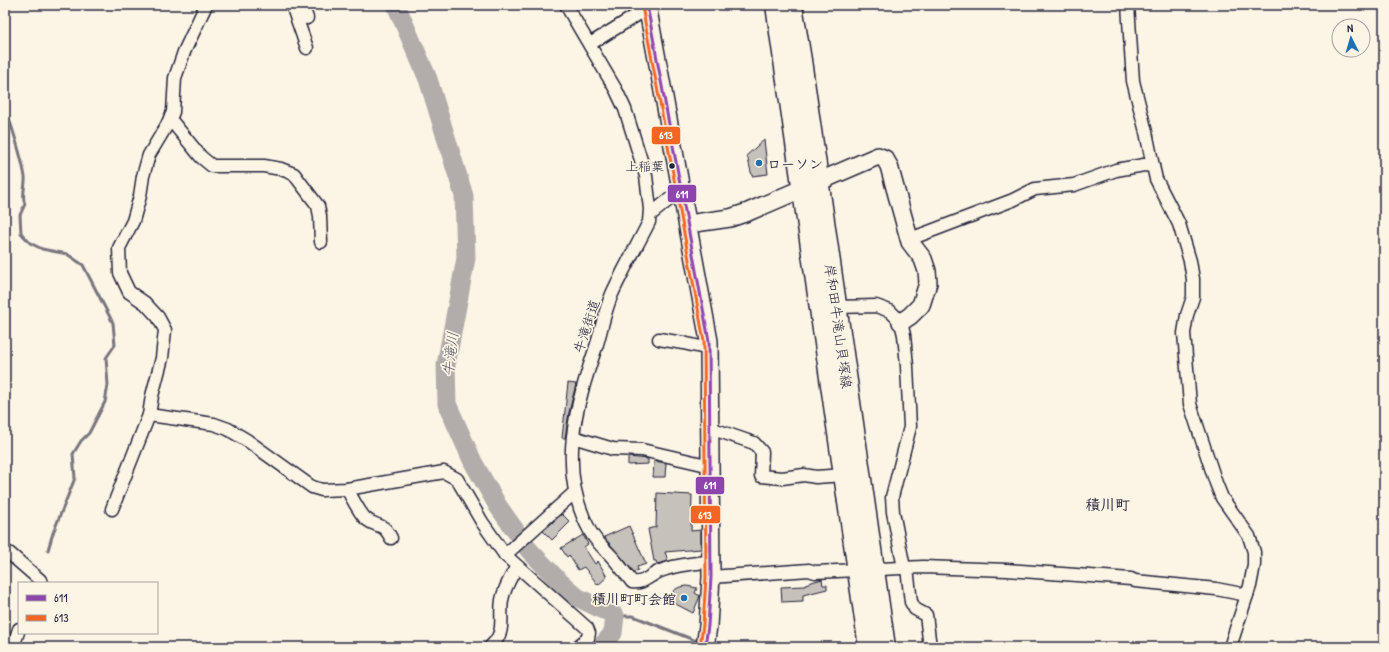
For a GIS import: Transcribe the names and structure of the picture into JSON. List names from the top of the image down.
{
  "streets": {
    "main road": ["岸和田牛滝山貝塚線"],
    "street": ["牛滝街道"]
  },
  "crossings": [
    ["牛滝街道", "岸和田牛滝山貝塚線"]
  ],
  "districts": ["積川町"],
  "water": ["牛滝川"],
  "places": ["ローソン", "上稲葉", "積川町町会館"],
  "lines": ["transit line 611", "transit line 613"],
  "legend": ["611", "613"],
  "north": "top"
}
